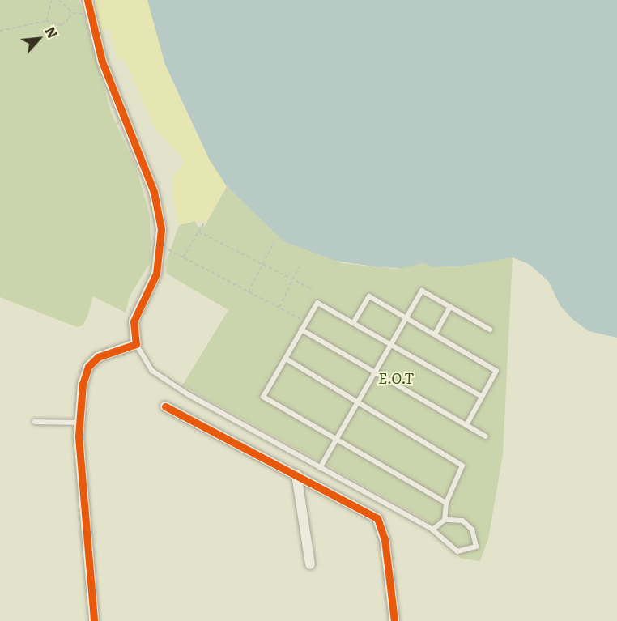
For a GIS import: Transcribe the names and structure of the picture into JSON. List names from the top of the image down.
{
  "parks": ["E.O.T"],
  "north": "top right"
}
